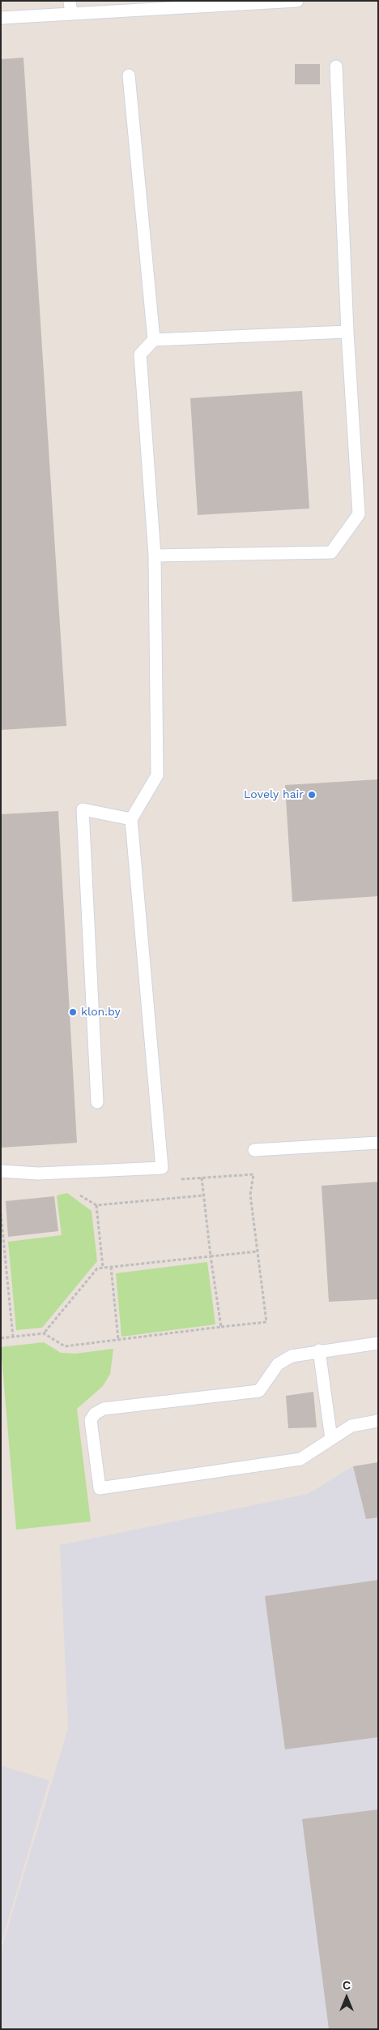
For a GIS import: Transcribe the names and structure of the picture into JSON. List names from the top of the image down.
{
  "places": ["Lovely hair", "klon.by"],
  "north": "top"
}
